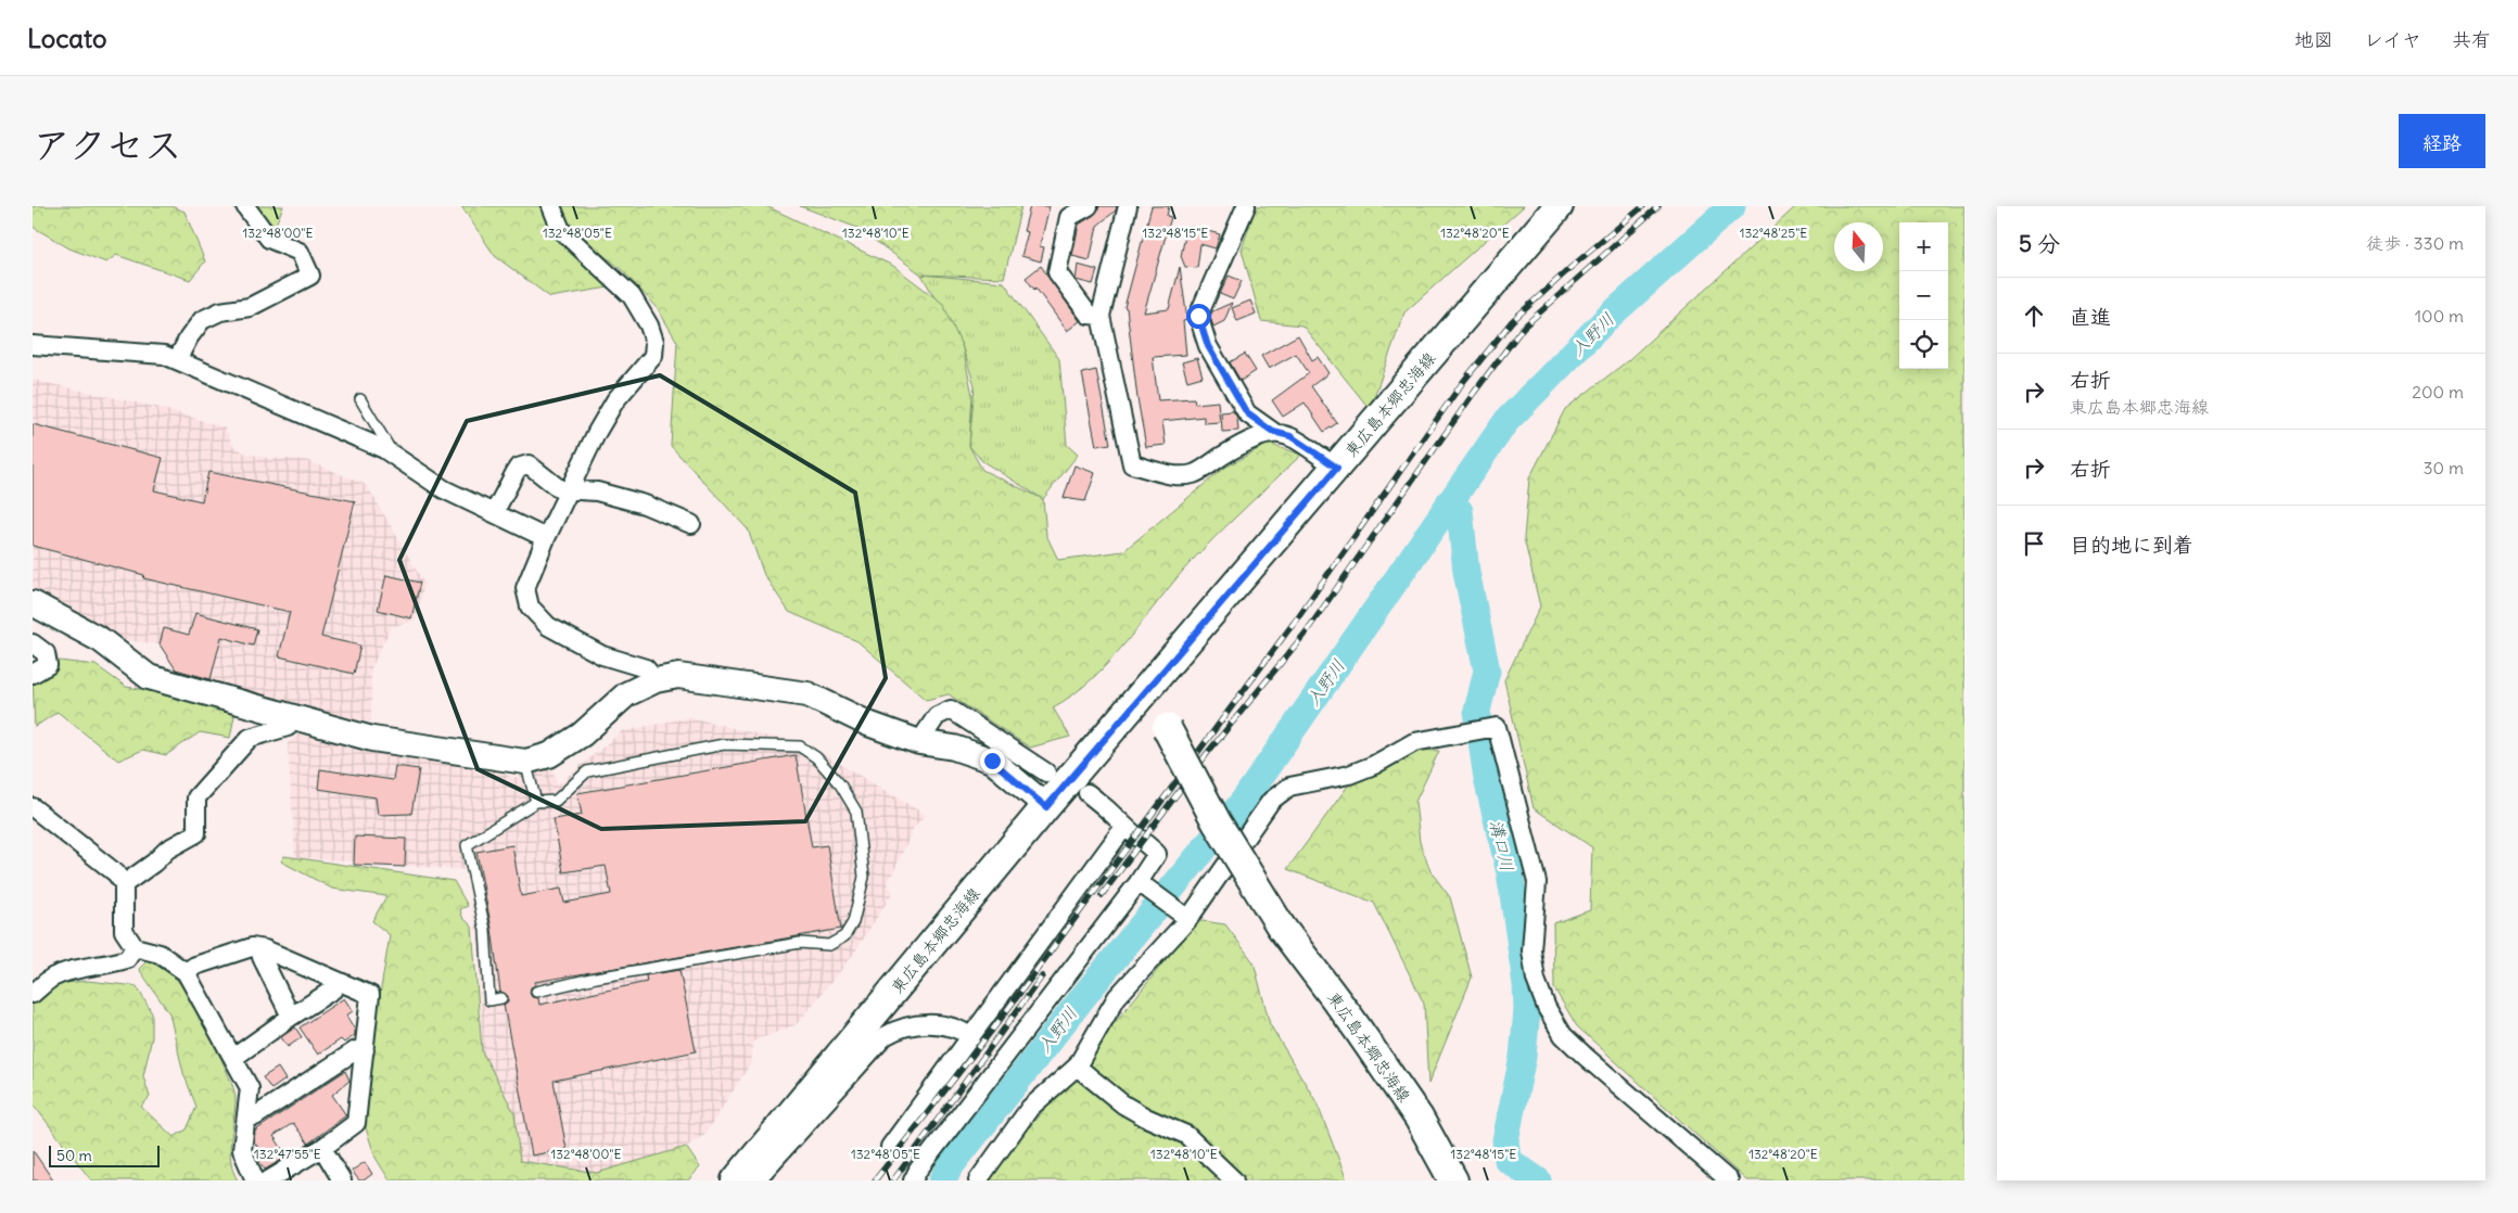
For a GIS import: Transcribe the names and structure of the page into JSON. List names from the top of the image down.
{
  "streets": {
    "main road": ["東広島本郷忠海線"]
  },
  "water": ["入野川", "溝口川"],
  "scale_bar": "50 m",
  "north": "top",
  "page": {
    "header": "Locato",
    "nav": ["地図", "レイヤ", "共有"],
    "title": "アクセス",
    "buttons": "経路",
    "heading": ["5 分", "徒歩 · 330 m"],
    "map_buttons": ["+", "−"],
    "list": [
      ["直進", "100 m"],
      ["右折", "東広島本郷忠海線", "200 m"],
      ["右折", "30 m"],
      "目的地に到着"
    ],
    "scale": "50 m"
  },
  "coordinates": [
    "132°48'00\"E",
    "132°48'05\"E",
    "132°48'10\"E",
    "132°48'15\"E",
    "132°48'20\"E",
    "132°48'25\"E",
    "132°47'55\"E"
  ]
}
